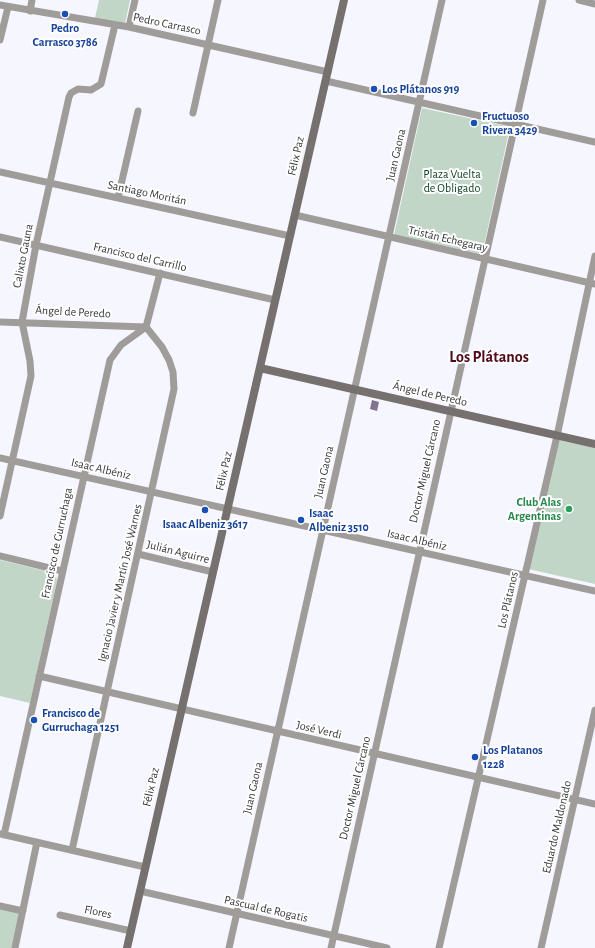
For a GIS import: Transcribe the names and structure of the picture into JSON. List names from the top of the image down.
{
  "streets": {
    "main road": ["Félix Paz", "Ángel de Peredo"],
    "street": [
      "Pedro Carrasco",
      "Juan Gaona",
      "Santiago Moritán",
      "Tristán Echegaray",
      "Calixto Gauna",
      "Francisco del Carrillo",
      "Isaac Albéniz",
      "Doctor Miguel Cárcano",
      "Francisco de Gurruchaga",
      "Julián Aguirre",
      "Ignacio Javier y Martín José Warnes",
      "Los Plátanos",
      "José Verdi",
      "Eduardo Maldonado",
      "Pascual de Rogatis",
      "Flores"
    ]
  },
  "crossings": [
    ["Pedro Carrasco", "Félix Paz"],
    ["Pedro Carrasco", "Calixto Gauna"],
    ["Juan Gaona", "Tristán Echegaray"],
    ["Juan Gaona", "Ángel de Peredo"],
    ["Juan Gaona", "Isaac Albéniz"],
    ["Juan Gaona", "José Verdi"],
    ["Juan Gaona", "Pascual de Rogatis"],
    ["Félix Paz", "Santiago Moritán"],
    ["Félix Paz", "Tristán Echegaray"],
    ["Félix Paz", "Francisco del Carrillo"],
    ["Félix Paz", "Ángel de Peredo"],
    ["Félix Paz", "Isaac Albéniz"],
    ["Félix Paz", "Julián Aguirre"],
    ["Félix Paz", "José Verdi"],
    ["Félix Paz", "Pascual de Rogatis"],
    ["Félix Paz", "Flores"],
    ["Santiago Moritán", "Calixto Gauna"],
    ["Tristán Echegaray", "Doctor Miguel Cárcano"],
    ["Tristán Echegaray", "Los Plátanos"],
    ["Calixto Gauna", "Francisco del Carrillo"],
    ["Calixto Gauna", "Ángel de Peredo"],
    ["Calixto Gauna", "Isaac Albéniz"],
    ["Ángel de Peredo", "Doctor Miguel Cárcano"],
    ["Ángel de Peredo", "Francisco de Gurruchaga"],
    ["Ángel de Peredo", "Ignacio Javier y Martín José Warnes"],
    ["Ángel de Peredo", "Los Plátanos"],
    ["Isaac Albéniz", "Doctor Miguel Cárcano"],
    ["Isaac Albéniz", "Francisco de Gurruchaga"],
    ["Isaac Albéniz", "Ignacio Javier y Martín José Warnes"],
    ["Isaac Albéniz", "Los Plátanos"],
    ["Doctor Miguel Cárcano", "José Verdi"],
    ["Doctor Miguel Cárcano", "Pascual de Rogatis"],
    ["Francisco de Gurruchaga", "Ignacio Javier y Martín José Warnes"],
    ["Francisco de Gurruchaga", "José Verdi"],
    ["Julián Aguirre", "Ignacio Javier y Martín José Warnes"],
    ["Ignacio Javier y Martín José Warnes", "José Verdi"],
    ["Los Plátanos", "José Verdi"],
    ["José Verdi", "Eduardo Maldonado"]
  ],
  "districts": ["Los Plátanos"],
  "parks": ["Plaza Vuelta de Obligado"],
  "places": [
    "Pedro Carrasco 3786",
    "Los Plátanos 919",
    "Fructuoso Rivera 3429",
    "Club Alas Argentinas",
    "Isaac Albeniz 3617",
    "Isaac Albeniz 3510",
    "Francisco de Gurruchaga 1251",
    "Los Platanos 1228"
  ]
}
